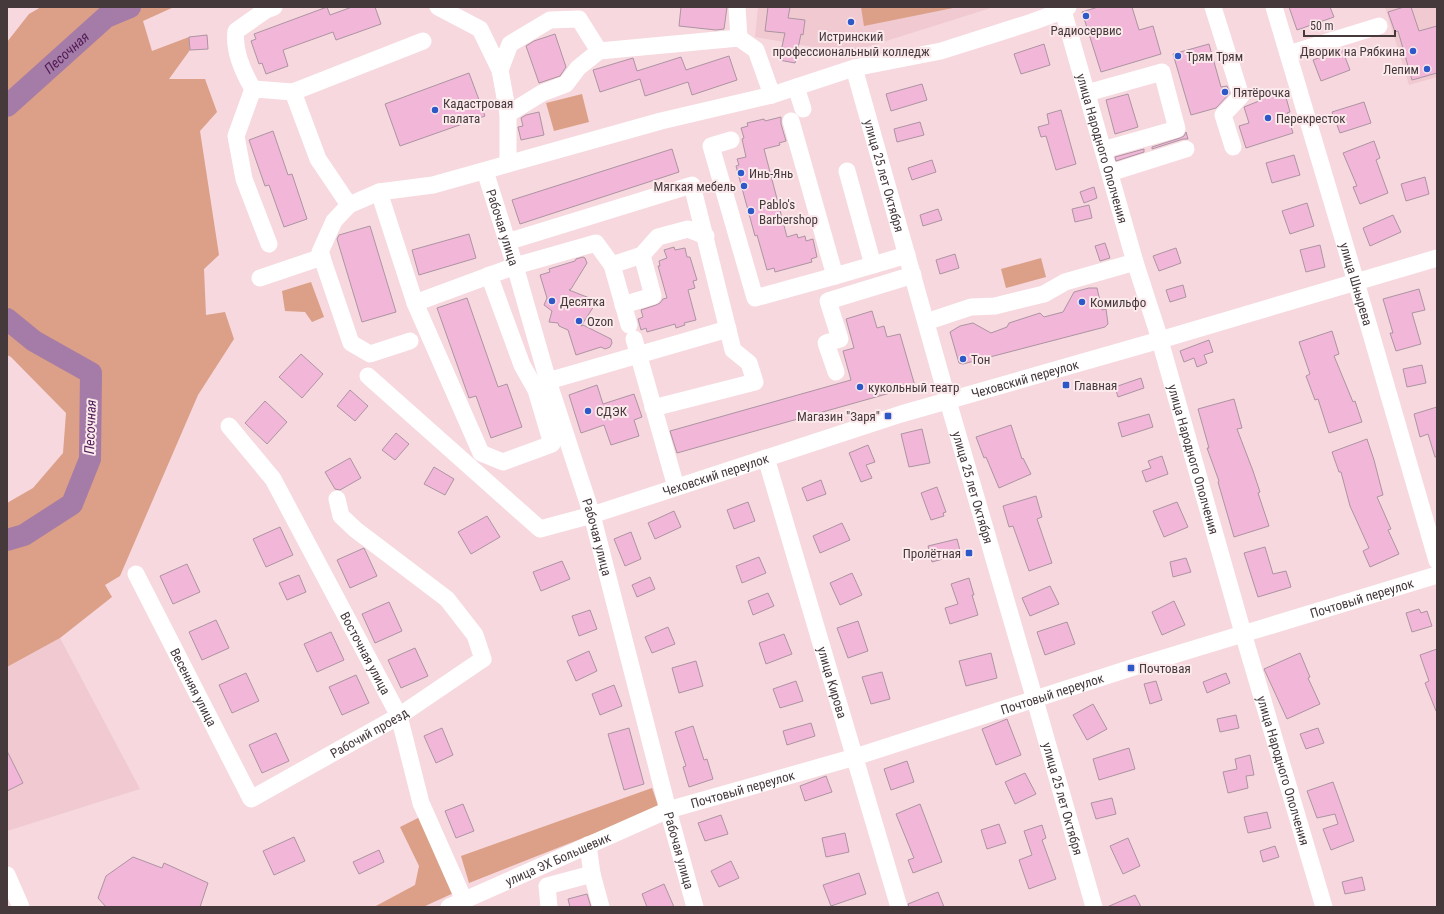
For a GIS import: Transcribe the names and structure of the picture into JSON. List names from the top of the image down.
{
  "streets": {
    "street": [
      "улица Народного Ополчения",
      "улица 25 лет Октября",
      "Рабочая улица",
      "улица Шнырева",
      "Чеховский переулок",
      "Почтовый переулок",
      "Восточная улица",
      "улица Кирова",
      "Весенняя улица",
      "Рабочий проезд",
      "улица ЭХ Большевик"
    ]
  },
  "crossings": [
    ["улица Народного Ополчения", "Чеховский переулок"],
    ["улица Народного Ополчения", "Почтовый переулок"],
    ["улица 25 лет Октября", "Чеховский переулок"],
    ["улица 25 лет Октября", "Почтовый переулок"],
    ["Рабочая улица", "Чеховский переулок"],
    ["Рабочая улица", "Почтовый переулок"],
    ["Рабочая улица", "улица ЭХ Большевик"],
    ["улица Шнырева", "Чеховский переулок"],
    ["Чеховский переулок", "улица Кирова"],
    ["Почтовый переулок", "улица Кирова"],
    ["Почтовый переулок", "улица ЭХ Большевик"],
    ["Восточная улица", "Рабочий проезд"],
    ["Восточная улица", "улица ЭХ Большевик"],
    ["Весенняя улица", "Рабочий проезд"]
  ],
  "water": ["Песочная"],
  "places": {
    "other": [
      "Радиосервис",
      "Истринский профессиональный колледж",
      "Дворик на Рябкина",
      "Трям Трям",
      "Лепим",
      "Пятёрочка",
      "Кадастровая палата",
      "Перекресток",
      "Инь-Янь",
      "Мягкая мебель",
      "Pablo's Barbershop",
      "Десятка",
      "Комильфо",
      "Ozon",
      "Тон",
      "кукольный театр",
      "СДЭК"
    ],
    "transit": [
      "Главная",
      "Магазин \"Заря\"",
      "Пролётная",
      "Почтовая"
    ]
  },
  "scale_bar": "50 m"
}
